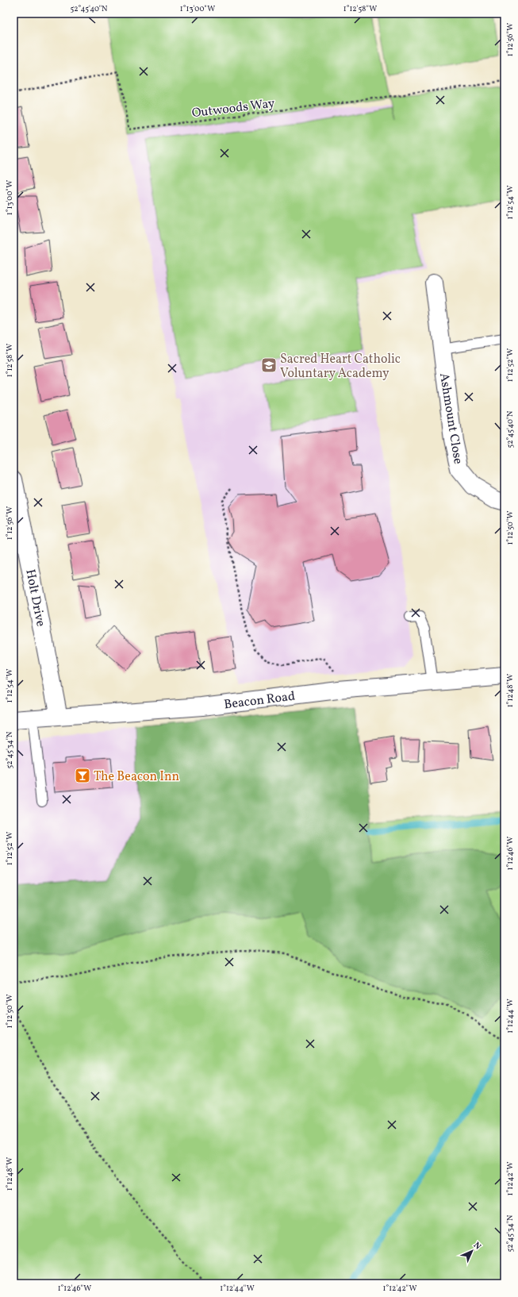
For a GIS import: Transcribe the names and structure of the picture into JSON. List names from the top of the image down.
{
  "streets": {
    "street": ["Ashmount Close", "Holt Drive", "Beacon Road"],
    "path": ["Outwoods Way"]
  },
  "crossings": [
    ["Holt Drive", "Beacon Road"]
  ],
  "places": {
    "school or university": ["Sacred Heart Catholic Voluntary Academy"],
    "bar": ["The Beacon Inn"]
  },
  "north": "top right",
  "coordinates": [
    "52°45'40\"N",
    "1°13'00\"W",
    "1°12'58\"W",
    "1°12'56\"W",
    "1°12'54\"W",
    "1°12'52\"W",
    "1°12'50\"W",
    "1°12'48\"W",
    "52°45'34\"N",
    "1°12'46\"W",
    "1°12'44\"W",
    "1°12'42\"W"
  ]
}
